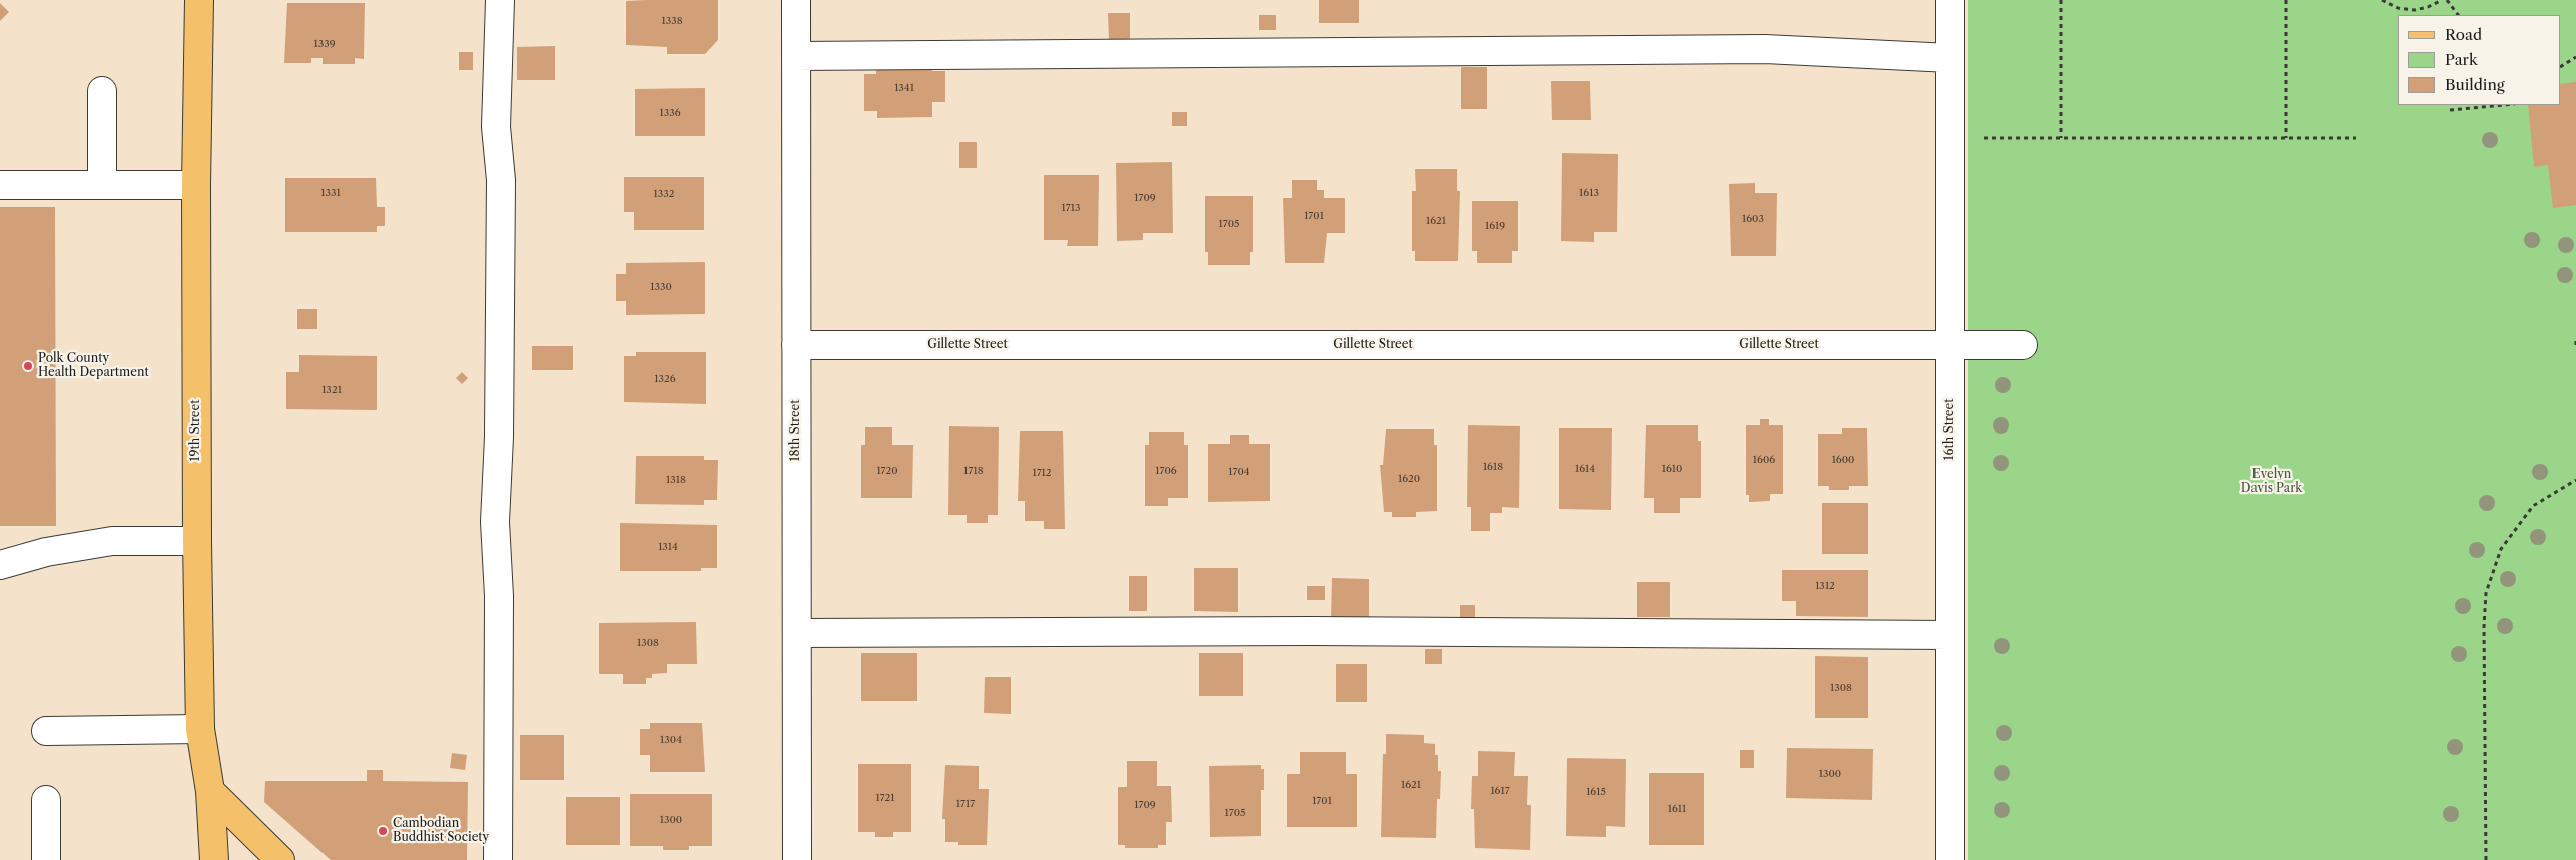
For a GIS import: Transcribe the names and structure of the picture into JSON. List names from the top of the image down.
{
  "streets": {
    "main road": ["19th Street"],
    "street": ["Gillette Street", "16th Street", "18th Street"]
  },
  "crossings": [
    ["Gillette Street", "16th Street"],
    ["Gillette Street", "18th Street"]
  ],
  "parks": ["Evelyn Davis Park"],
  "places": ["Polk County Health Department", "Cambodian Buddhist Society"],
  "house_numbers": [
    "1338",
    "1339",
    "1341",
    "1336",
    "1331",
    "1613",
    "1332",
    "1709",
    "1713",
    "1701",
    "1603",
    "1621",
    "1705",
    "1619",
    "1330",
    "1326",
    "1321",
    "1606",
    "1600",
    "1618",
    "1614",
    "1610",
    "1720",
    "1718",
    "1706",
    "1704",
    "1712",
    "1620",
    "1318",
    "1314",
    "1312",
    "1308",
    "1308",
    "1304",
    "1300",
    "1621",
    "1617",
    "1615",
    "1721",
    "1701",
    "1717",
    "1709",
    "1611",
    "1705",
    "1300"
  ],
  "legend": ["Road", "Park", "Building"]
}
